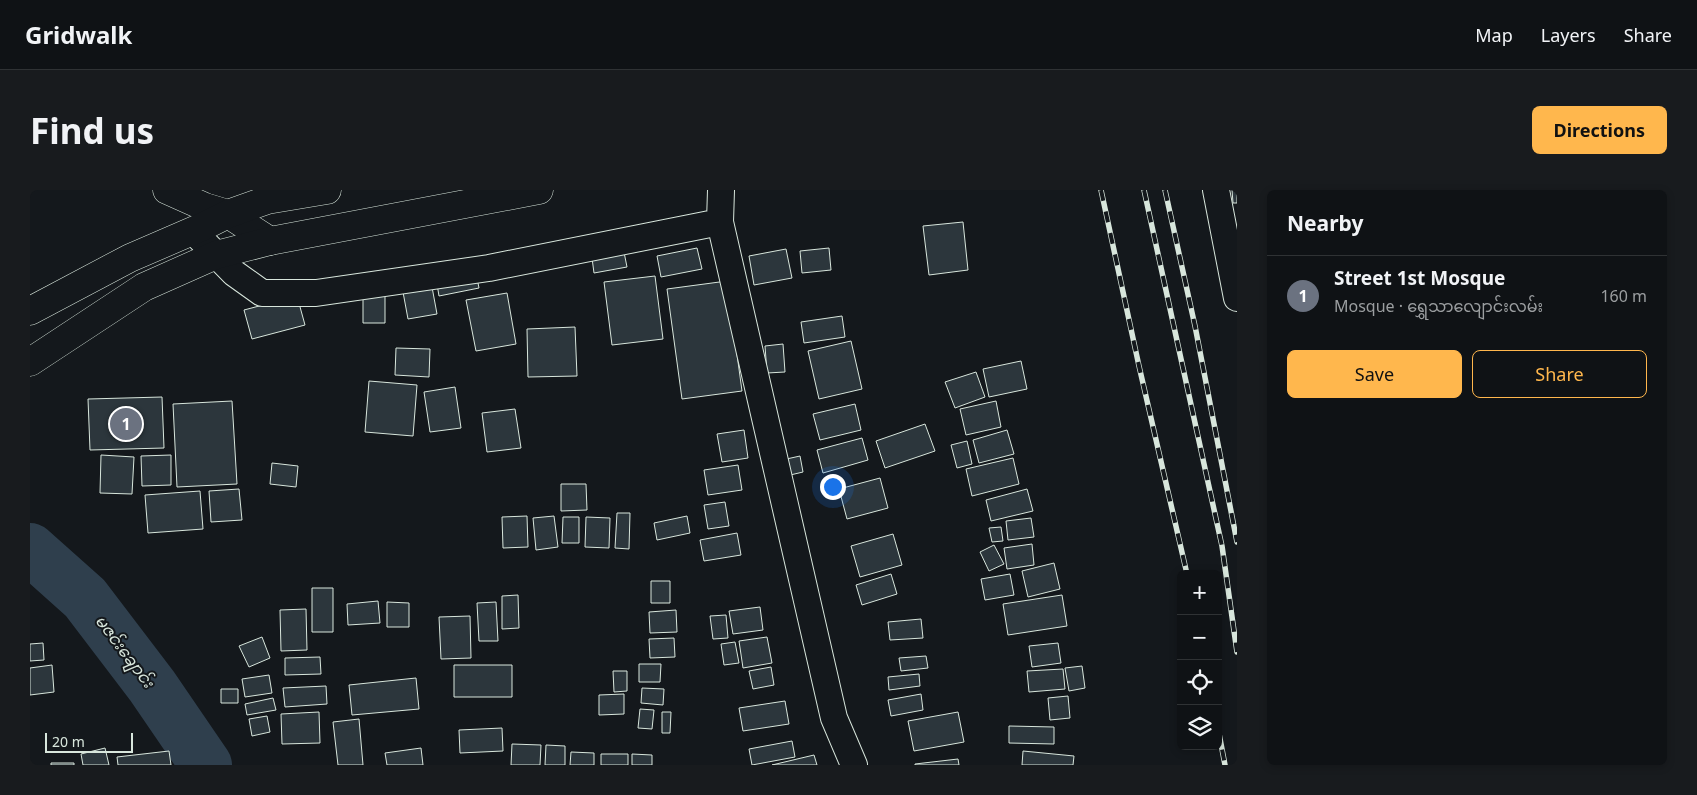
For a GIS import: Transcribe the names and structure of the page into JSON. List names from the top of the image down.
{
  "water": ["မဇင်းချောင်း"],
  "scale_bar": "20 m",
  "page": {
    "header": "Gridwalk",
    "nav": ["Map", "Layers", "Share"],
    "buttons": [
      "Directions",
      ["Save", "Share"]
    ],
    "title": "Find us",
    "heading": "Nearby",
    "list": [
      {
        "mark": "1",
        "name": "Street 1st Mosque",
        "note": "Mosque · ရွှေသာလျောင်းလမ်း",
        "value": "160 m"
      }
    ],
    "pins": "1",
    "map_buttons": ["+", "−"],
    "scale": "20 m"
  }
}
